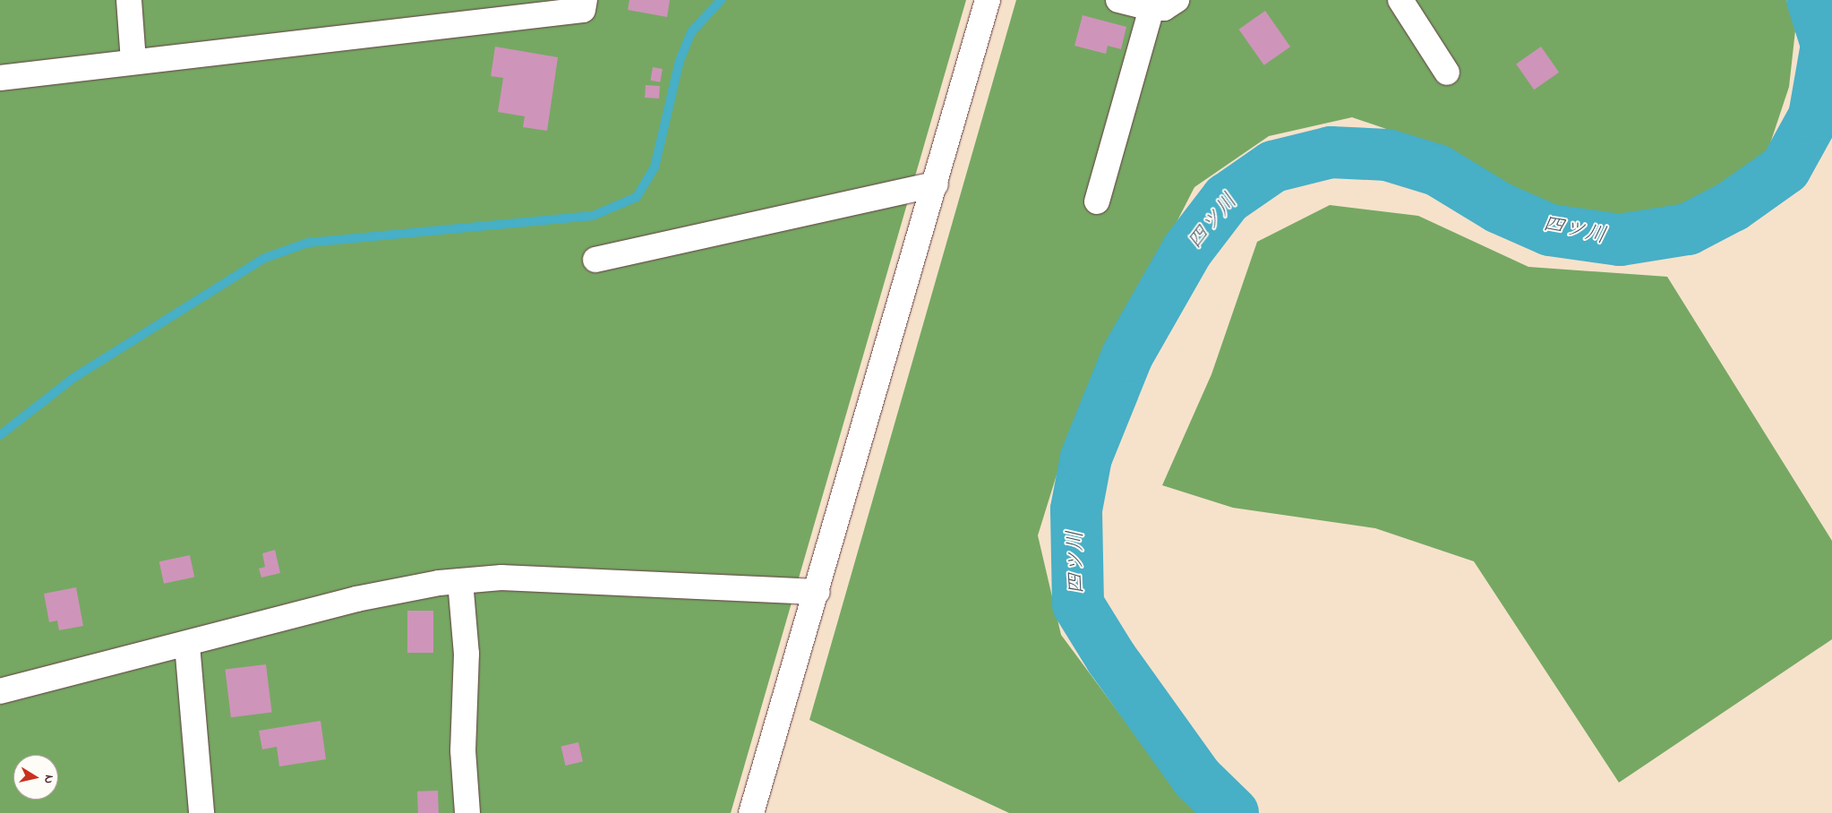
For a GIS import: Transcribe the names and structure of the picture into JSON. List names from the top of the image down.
{
  "water": ["四ツ川"],
  "north": "right"
}
